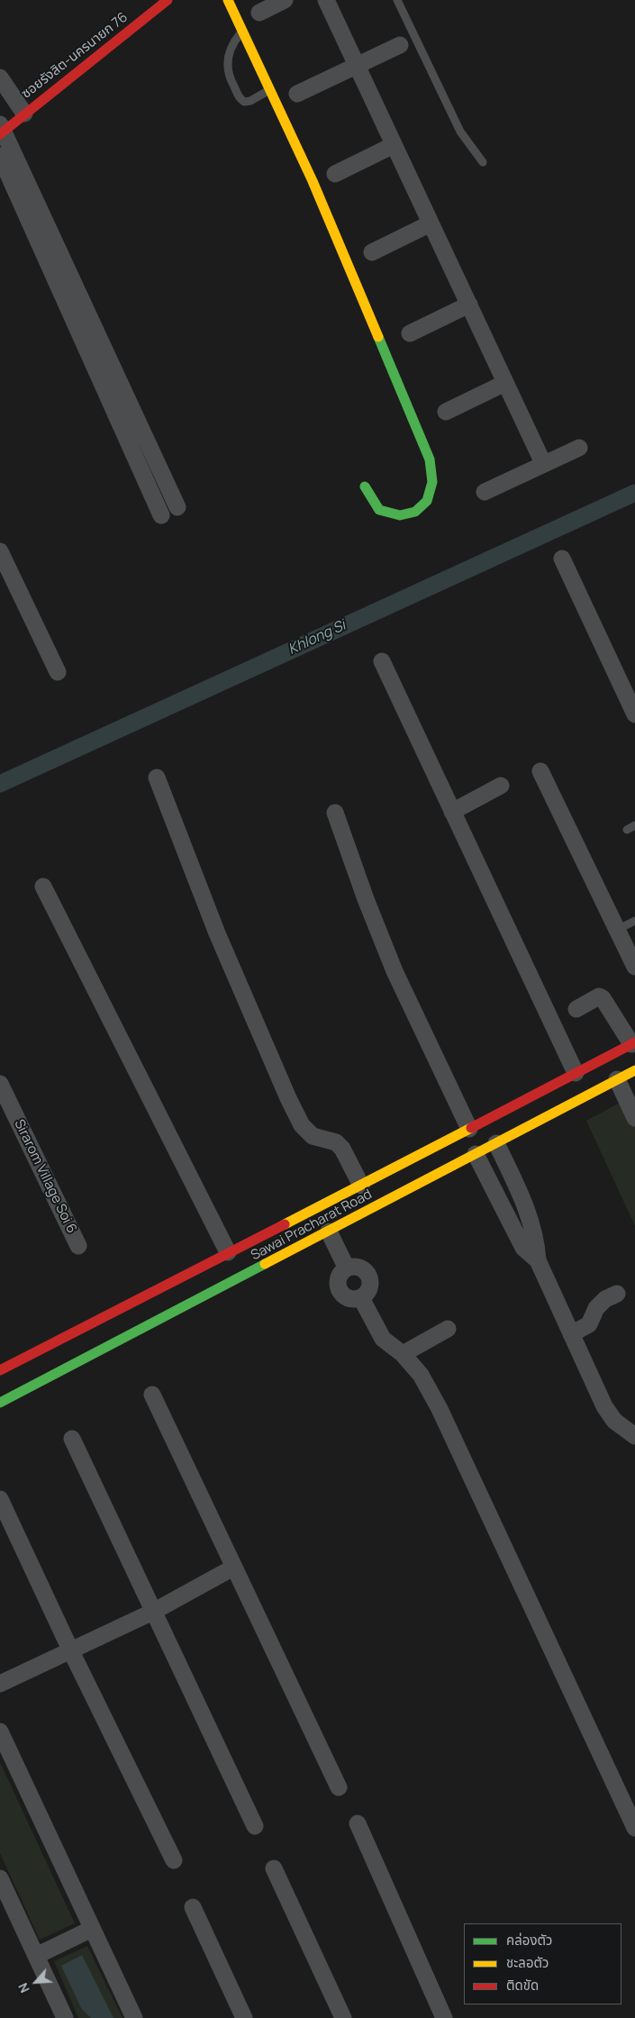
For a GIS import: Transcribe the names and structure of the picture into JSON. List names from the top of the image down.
{
  "streets": {
    "main road": ["ซอยรังสิต-นครนายก 76", "Sawai Pracharat Road"],
    "street": ["Sirarom Village Soi 6"]
  },
  "water": ["Khlong Si"],
  "legend": ["คล่องตัว", "ชะลอตัว", "ติดขัด"],
  "north": "bottom left"
}
